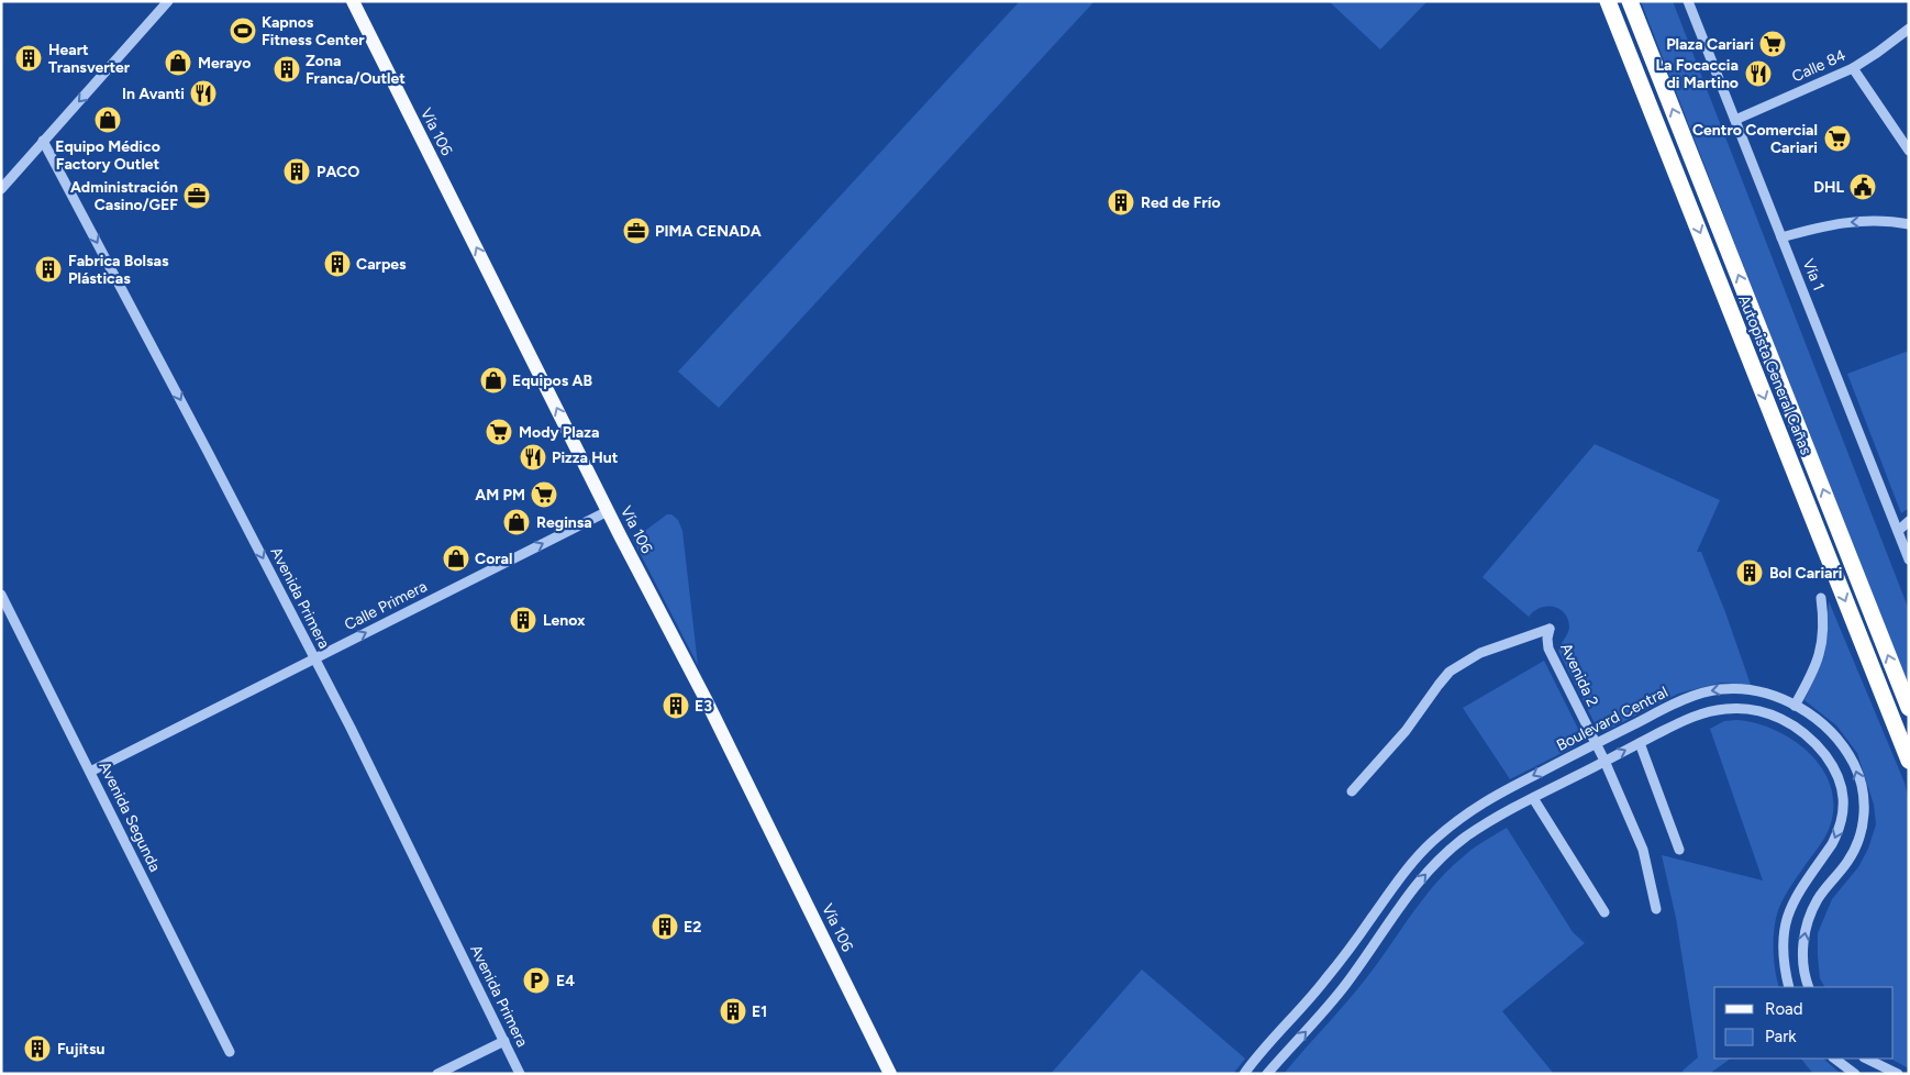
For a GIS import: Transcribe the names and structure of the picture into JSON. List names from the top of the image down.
{
  "streets": {
    "highway": ["Autopista General Cañas"],
    "main road": ["Vía 106"],
    "street": [
      "Calle 84",
      "Vía 1",
      "Avenida Primera",
      "Calle Primera",
      "Avenida 2",
      "Boulevard Central",
      "Avenida Segunda"
    ]
  },
  "crossings": [
    ["Calle 84", "Vía 1"],
    ["Vía 106", "Calle Primera"],
    ["Avenida Primera", "Calle Primera"],
    ["Calle Primera", "Avenida Segunda"],
    ["Avenida 2", "Boulevard Central"]
  ],
  "one_way": ["Vía 106", "Avenida Primera", "Calle Primera"],
  "places": {
    "sports": ["Kapnos Fitness Center"],
    "supermarket": [
      "Plaza Cariari",
      "Centro Comercial Cariari",
      "Mody Plaza",
      "AM PM"
    ],
    "building": [
      "Heart Transverter",
      "Zona Franca/Outlet",
      "PACO",
      "Red de Frío",
      "Carpes",
      "Fabrica Bolsas Plásticas",
      "Bol Cariari",
      "Lenox",
      "E3",
      "E2",
      "E1",
      "Fujitsu"
    ],
    "shop": [
      "Merayo",
      "Equipo Médico Factory Outlet",
      "Equipos AB",
      "Reginsa",
      "Coral"
    ],
    "restaurant": ["La Focaccia di Martino", "In Avanti", "Pizza Hut"],
    "public building": ["DHL"],
    "office": ["Administración Casino/GEF", "PIMA CENADA"],
    "parking": ["E4"]
  },
  "legend": ["Road", "Park"]
}
